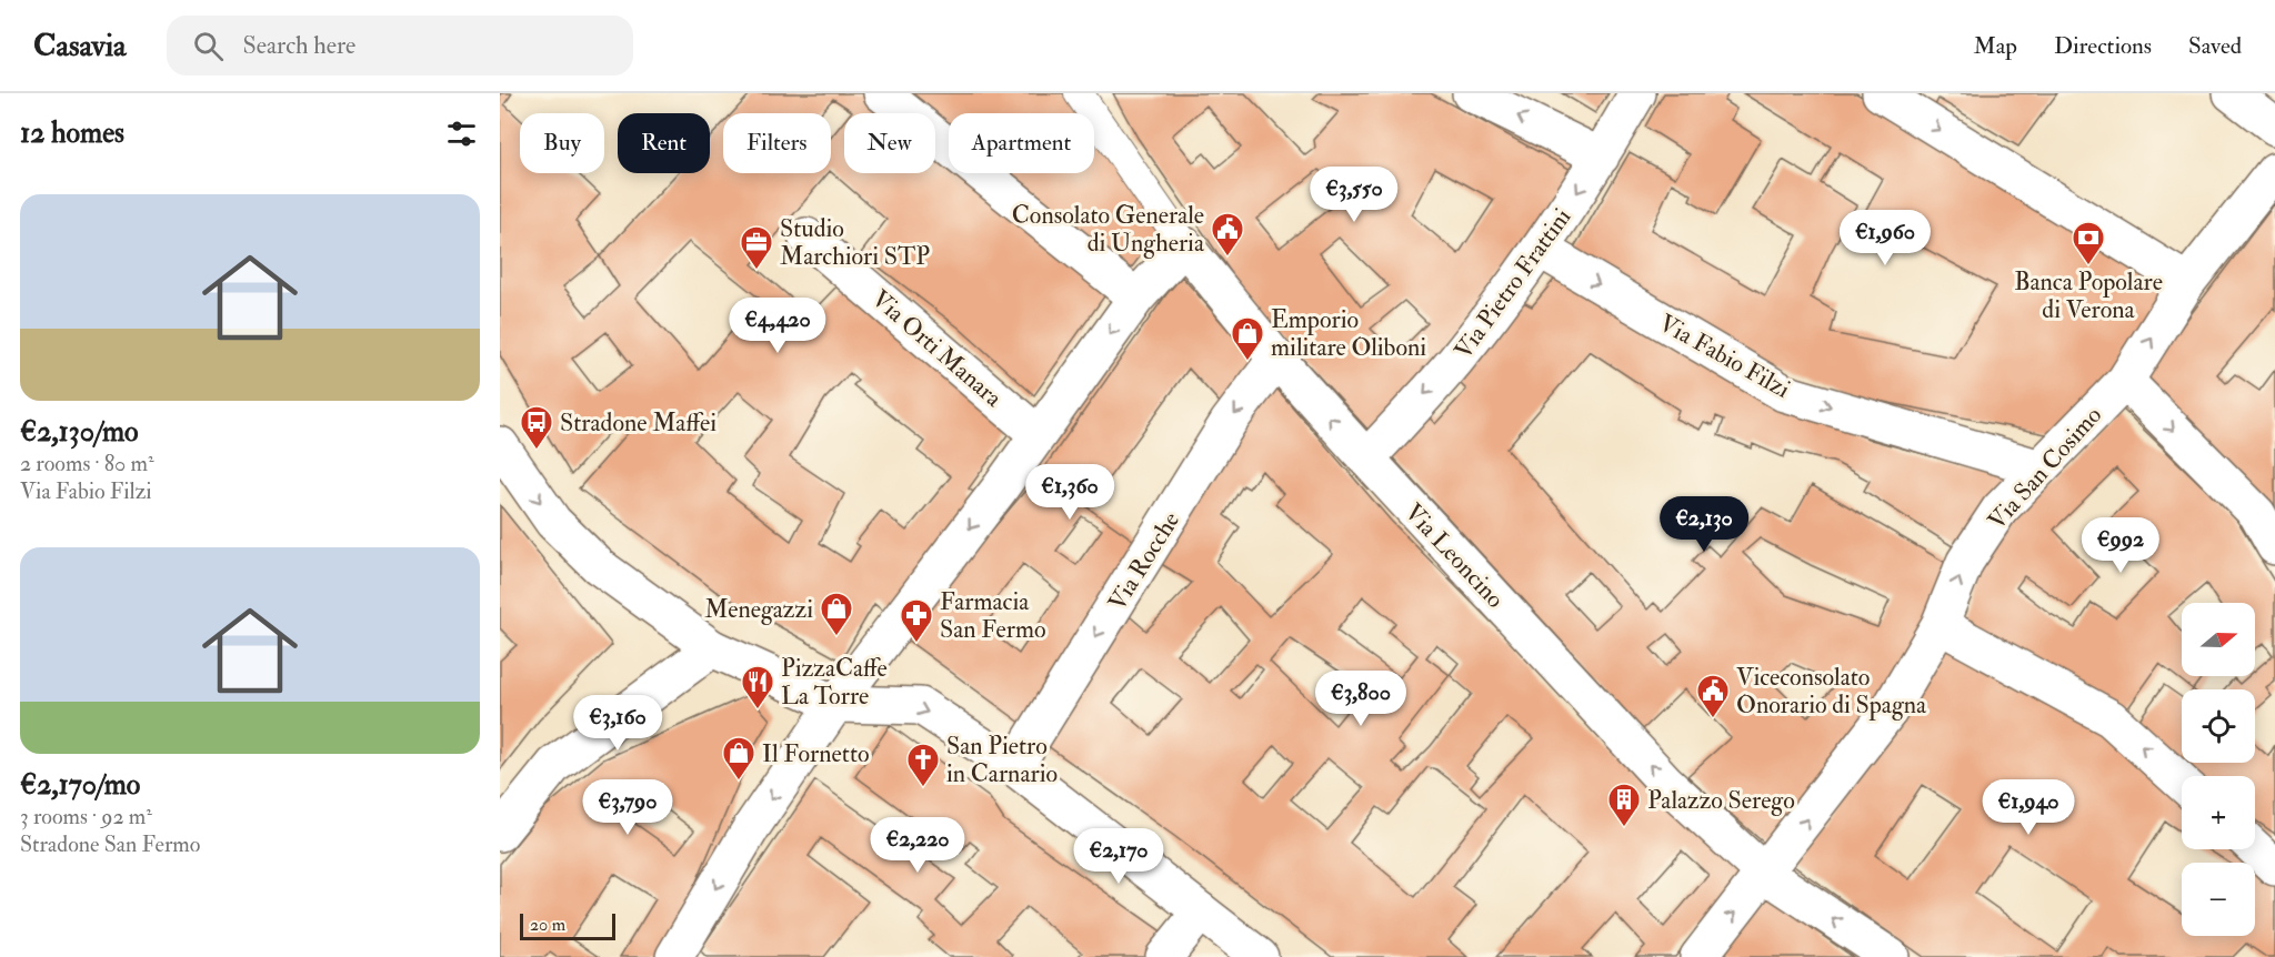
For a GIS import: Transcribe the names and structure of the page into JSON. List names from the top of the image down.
{
  "streets": {
    "street": [
      "Via Pietro Frattini",
      "Via Orti Manara",
      "Via Fabio Filzi",
      "Via San Cosimo",
      "Via Leoncino",
      "Via Rocche"
    ]
  },
  "crossings": [
    ["Via Pietro Frattini", "Via Fabio Filzi"],
    ["Via Pietro Frattini", "Via Leoncino"],
    ["Via Fabio Filzi", "Via San Cosimo"],
    ["Via San Cosimo", "Via Leoncino"],
    ["Via Leoncino", "Via Rocche"]
  ],
  "one_way": ["Via Pietro Frattini", "Via San Cosimo", "Via Leoncino"],
  "places": {
    "public building": ["Consolato Generale di Ungheria", "Viceconsolato Onorario di Spagna"],
    "bank": ["Banca Popolare di Verona"],
    "office": ["Studio Marchiori STP"],
    "shop": ["Emporio militare Oliboni", "Menegazzi", "Il Fornetto"],
    "bus stop": ["Stradone Maffei"],
    "pharmacy": ["Farmacia San Fermo"],
    "restaurant": ["PizzaCaffe La Torre"],
    "church": ["San Pietro in Carnario"],
    "building": ["Palazzo Serego"]
  },
  "scale_bar": "20 m",
  "north": "right",
  "page": {
    "header": "Casavia",
    "search": "Search here",
    "nav": ["Map", "Directions", "Saved"],
    "heading": "12 homes",
    "chip": [
      "Buy",
      "Rent",
      "Filters",
      "New",
      "Apartment"
    ],
    "price": [
      "€3,550",
      "€1,960",
      "€4,420",
      "€1,360",
      "€2,130",
      "€992",
      "€3,800",
      "€3,160",
      "€3,790",
      "€1,940",
      "€2,220",
      "€2,170"
    ],
    "list": [
      {
        "name": "€2,130/mo",
        "note": "2 rooms · 80 m² · Via Fabio Filzi"
      },
      {
        "name": "€2,170/mo",
        "note": "3 rooms · 92 m² · Stradone San Fermo"
      }
    ],
    "map_buttons": ["+", "−"],
    "scale": "20 m"
  }
}
